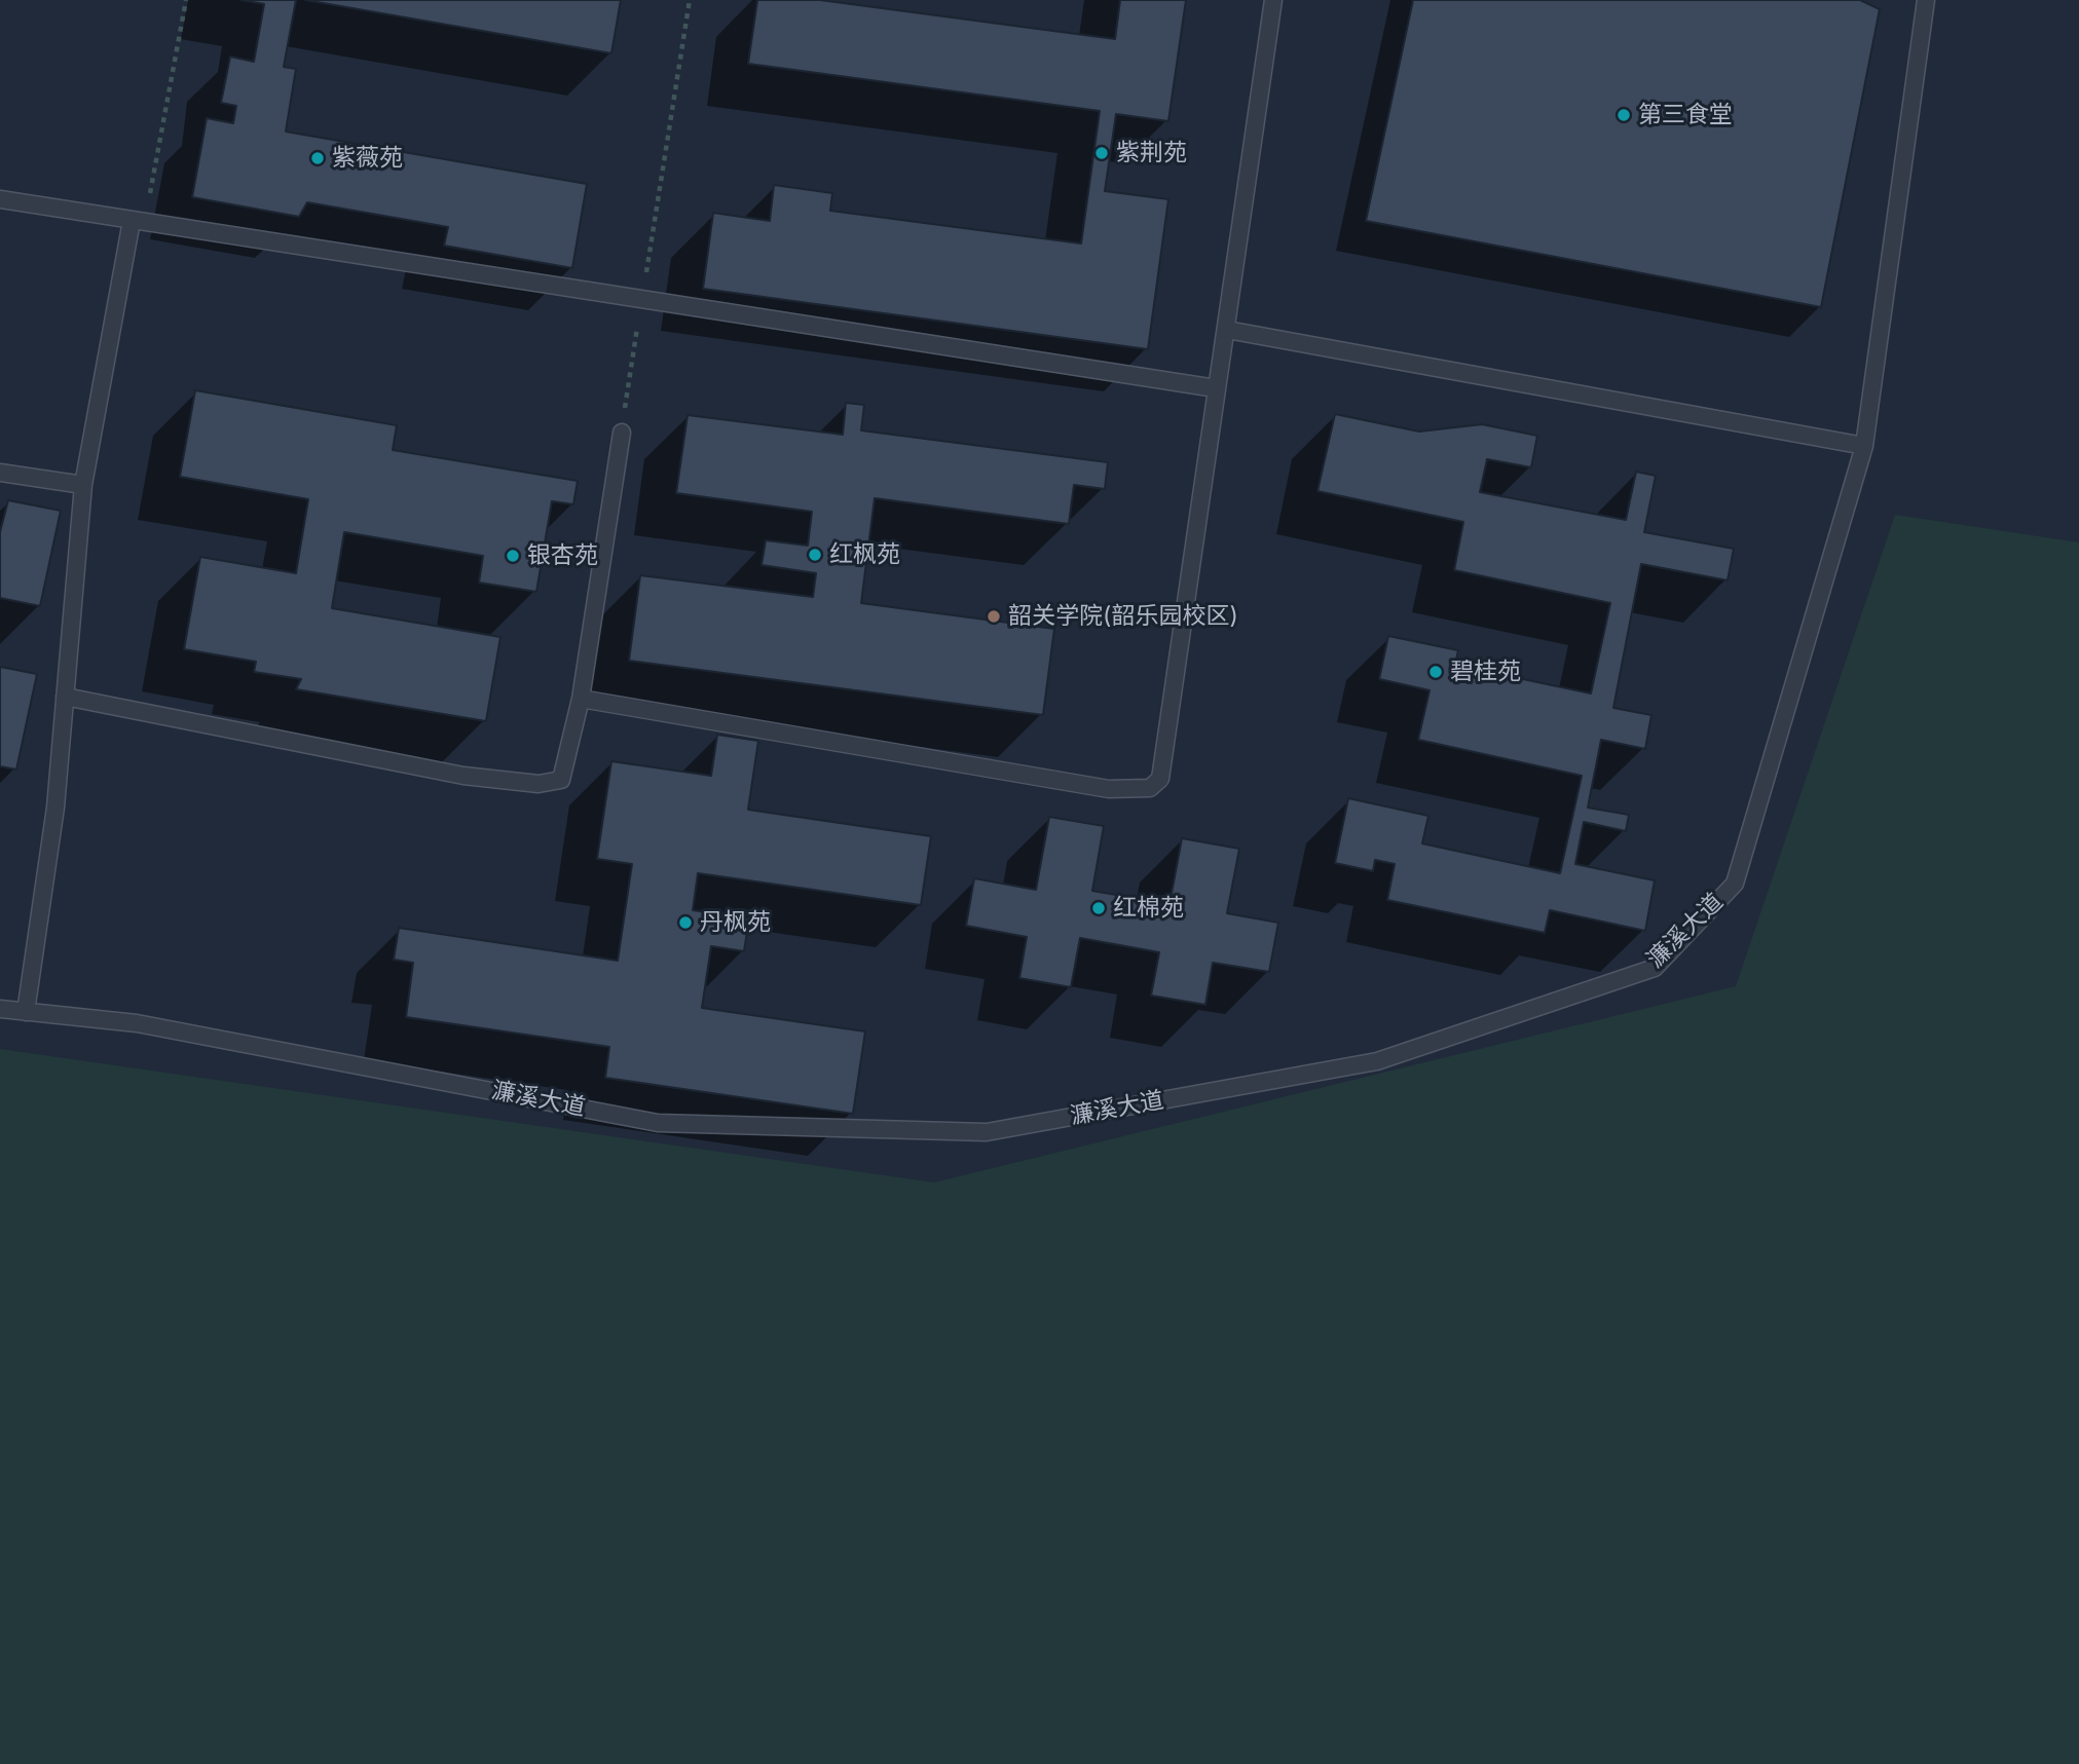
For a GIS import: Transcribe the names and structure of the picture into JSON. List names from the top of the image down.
{
  "streets": {
    "lane": ["濂溪大道"]
  },
  "places": [
    "第三食堂",
    "紫荆苑",
    "紫薇苑",
    "红枫苑",
    "银杏苑",
    "韶关学院(韶乐园校区)",
    "碧桂苑",
    "红棉苑",
    "丹枫苑"
  ]
}
